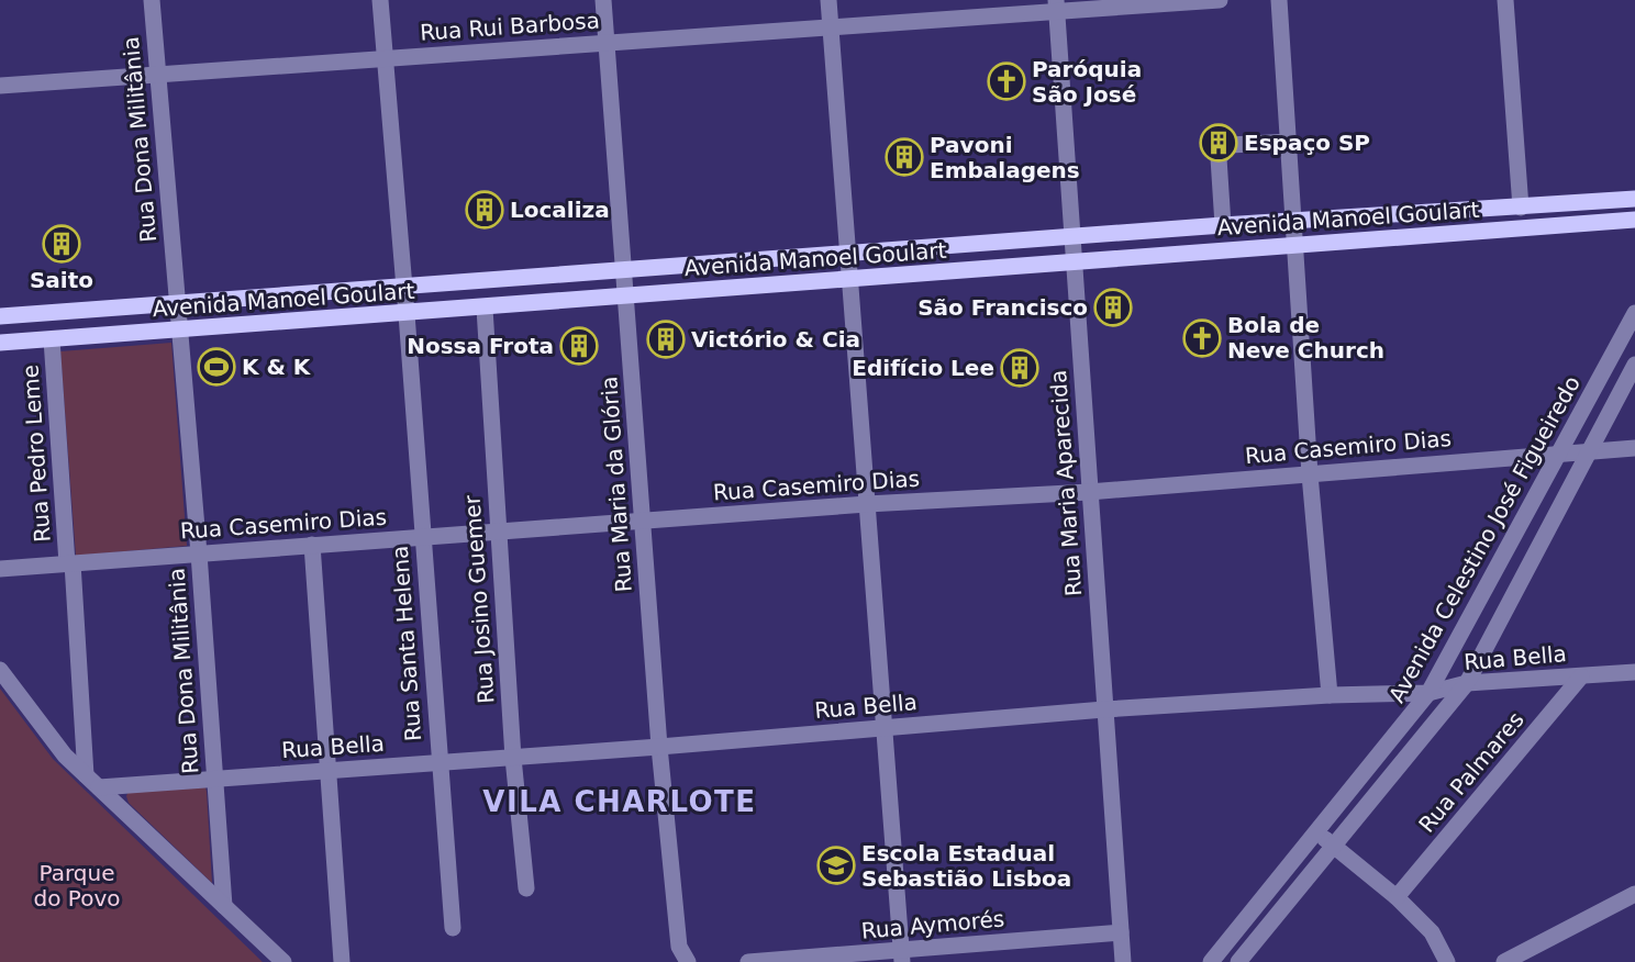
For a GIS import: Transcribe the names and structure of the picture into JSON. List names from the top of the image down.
{
  "streets": {
    "main road": ["Avenida Manoel Goulart"],
    "street": [
      "Rua Rui Barbosa",
      "Rua Dona Militânia",
      "Rua Casemiro Dias",
      "Rua Pedro Leme",
      "Rua Maria Aparecida",
      "Rua Maria da Glória",
      "Avenida Celestino José Figueiredo",
      "Rua Josino Guemer",
      "Rua Santa Helena",
      "Rua Bella",
      "Rua Palmares",
      "Rua Aymorés"
    ]
  },
  "crossings": [
    ["Rua Rui Barbosa", "Rua Dona Militânia"],
    ["Rua Rui Barbosa", "Rua Maria Aparecida"],
    ["Rua Rui Barbosa", "Rua Maria da Glória"],
    ["Rua Rui Barbosa", "Rua Santa Helena"],
    ["Rua Dona Militânia", "Avenida Manoel Goulart"],
    ["Rua Dona Militânia", "Rua Casemiro Dias"],
    ["Rua Dona Militânia", "Rua Bella"],
    ["Avenida Manoel Goulart", "Rua Pedro Leme"],
    ["Avenida Manoel Goulart", "Rua Maria Aparecida"],
    ["Avenida Manoel Goulart", "Rua Maria da Glória"],
    ["Avenida Manoel Goulart", "Rua Josino Guemer"],
    ["Avenida Manoel Goulart", "Rua Santa Helena"],
    ["Rua Casemiro Dias", "Rua Pedro Leme"],
    ["Rua Casemiro Dias", "Rua Maria Aparecida"],
    ["Rua Casemiro Dias", "Rua Maria da Glória"],
    ["Rua Casemiro Dias", "Avenida Celestino José Figueiredo"],
    ["Rua Casemiro Dias", "Rua Josino Guemer"],
    ["Rua Casemiro Dias", "Rua Santa Helena"],
    ["Rua Maria Aparecida", "Rua Bella"],
    ["Rua Maria Aparecida", "Rua Aymorés"],
    ["Rua Maria da Glória", "Rua Bella"],
    ["Avenida Celestino José Figueiredo", "Rua Bella"],
    ["Rua Josino Guemer", "Rua Bella"],
    ["Rua Santa Helena", "Rua Bella"],
    ["Rua Bella", "Rua Palmares"]
  ],
  "districts": ["VILA CHARLOTE"],
  "parks": ["Parque do Povo"],
  "places": {
    "church": ["Paróquia São José", "Bola de Neve Church"],
    "building": [
      "Espaço SP",
      "Pavoni Embalagens",
      "Localiza",
      "Saito",
      "São Francisco",
      "Victório & Cia",
      "Nossa Frota",
      "Edifício Lee"
    ],
    "sports": ["K & K"],
    "school or university": ["Escola Estadual Sebastião Lisboa"]
  }
}
